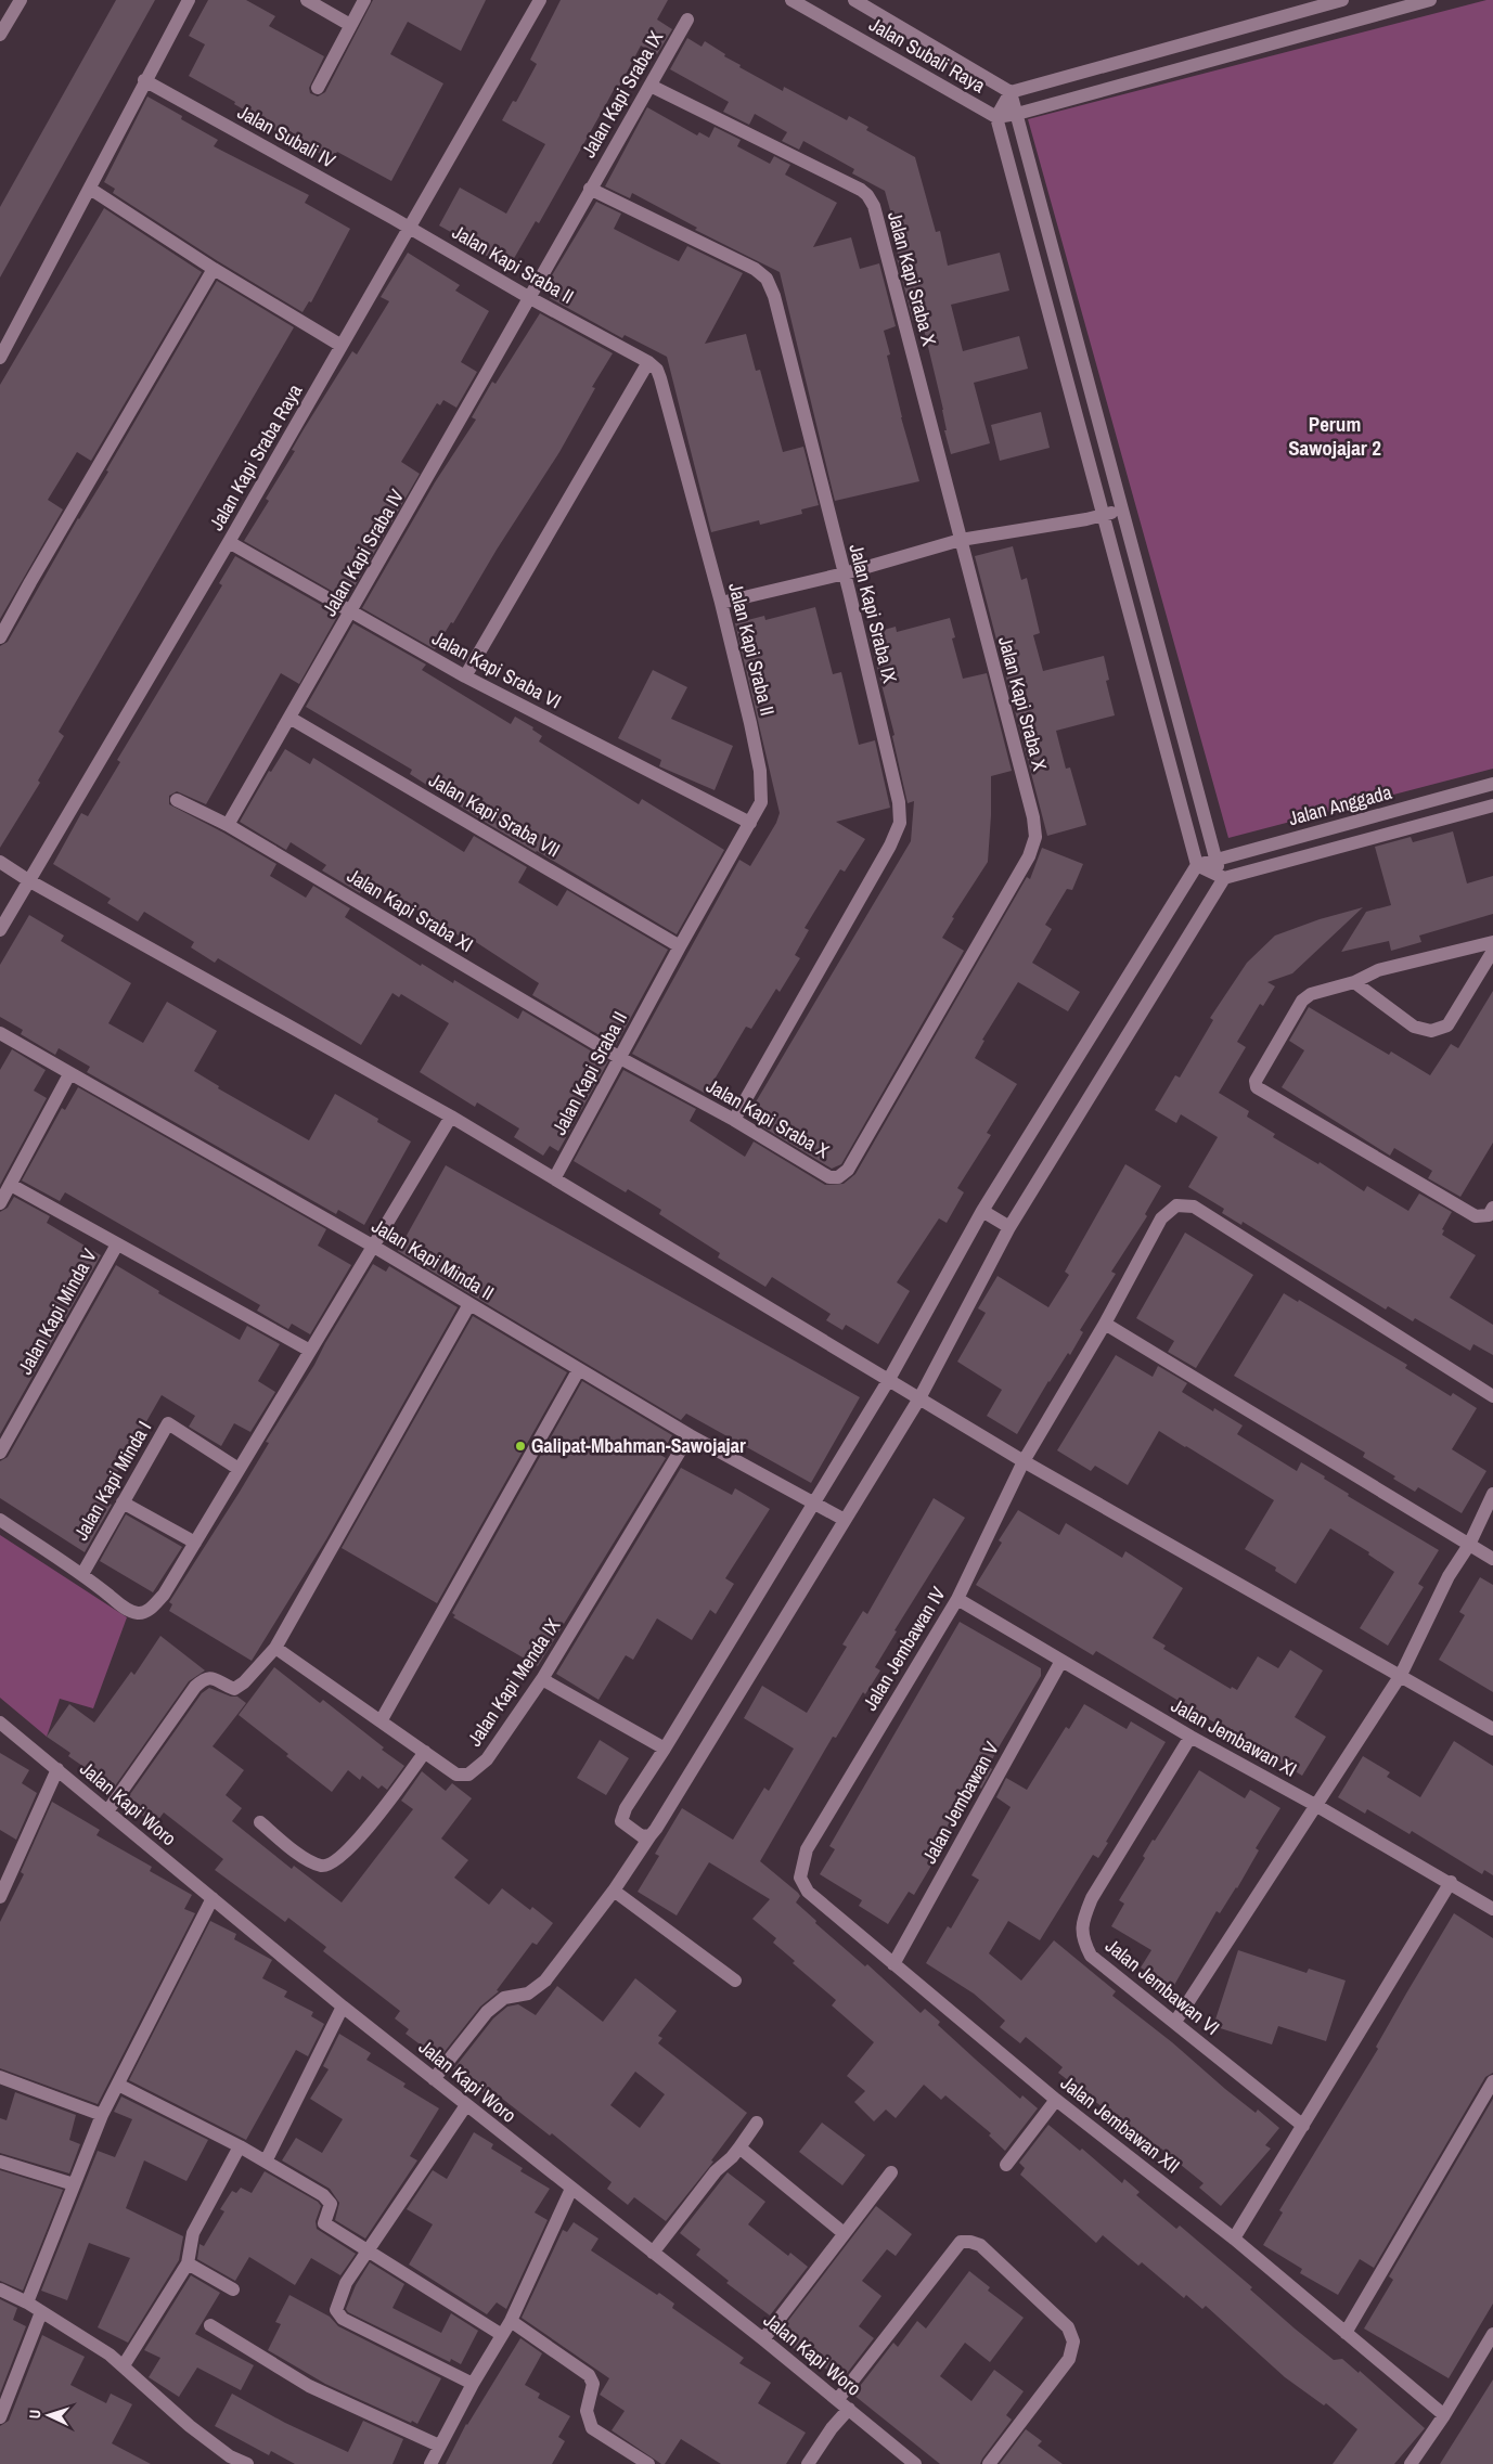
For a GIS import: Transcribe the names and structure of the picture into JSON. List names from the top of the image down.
{
  "streets": {
    "street": [
      "Jalan Subali Raya",
      "Jalan Kapi Sraba IX",
      "Jalan Subali IV",
      "Jalan Kapi Sraba II",
      "Jalan Kapi Sraba X",
      "Jalan Kapi Sraba Raya",
      "Jalan Kapi Sraba IV",
      "Jalan Kapi Sraba VI",
      "Jalan Anggada",
      "Jalan Kapi Sraba VII",
      "Jalan Kapi Sraba XI",
      "Jalan Kapi Minda II",
      "Jalan Kapi Minda V",
      "Jalan Kapi Minda I",
      "Jalan Jembawan IV",
      "Jalan Kapi Menda IX",
      "Jalan Jembawan XI",
      "Jalan Jembawan V",
      "Jalan Kapi Woro",
      "Jalan Jembawan VI",
      "Jalan Jembawan XII"
    ]
  },
  "crossings": [
    ["Jalan Kapi Sraba IX", "Jalan Kapi Sraba II"],
    ["Jalan Kapi Sraba IX", "Jalan Kapi Sraba X"],
    ["Jalan Kapi Sraba IX", "Jalan Kapi Sraba IV"],
    ["Jalan Subali IV", "Jalan Kapi Sraba II"],
    ["Jalan Subali IV", "Jalan Kapi Sraba Raya"],
    ["Jalan Kapi Sraba II", "Jalan Kapi Sraba X"],
    ["Jalan Kapi Sraba II", "Jalan Kapi Sraba Raya"],
    ["Jalan Kapi Sraba II", "Jalan Kapi Sraba IV"],
    ["Jalan Kapi Sraba II", "Jalan Kapi Sraba VI"],
    ["Jalan Kapi Sraba II", "Jalan Kapi Sraba VII"],
    ["Jalan Kapi Sraba II", "Jalan Kapi Sraba XI"],
    ["Jalan Kapi Sraba X", "Jalan Kapi Sraba XI"],
    ["Jalan Kapi Sraba Raya", "Jalan Kapi Sraba VI"],
    ["Jalan Kapi Sraba IV", "Jalan Kapi Sraba VI"],
    ["Jalan Kapi Sraba IV", "Jalan Kapi Sraba VII"],
    ["Jalan Kapi Sraba IV", "Jalan Kapi Sraba XI"],
    ["Jalan Kapi Minda II", "Jalan Kapi Menda IX"],
    ["Jalan Jembawan IV", "Jalan Jembawan XI"],
    ["Jalan Jembawan IV", "Jalan Jembawan XII"],
    ["Jalan Jembawan XI", "Jalan Jembawan V"],
    ["Jalan Jembawan XI", "Jalan Jembawan VI"],
    ["Jalan Jembawan V", "Jalan Jembawan XII"]
  ],
  "districts": ["Perum Sawojajar 2"],
  "places": ["Galipat-Mbahman-Sawojajar"],
  "north": "left"
}
